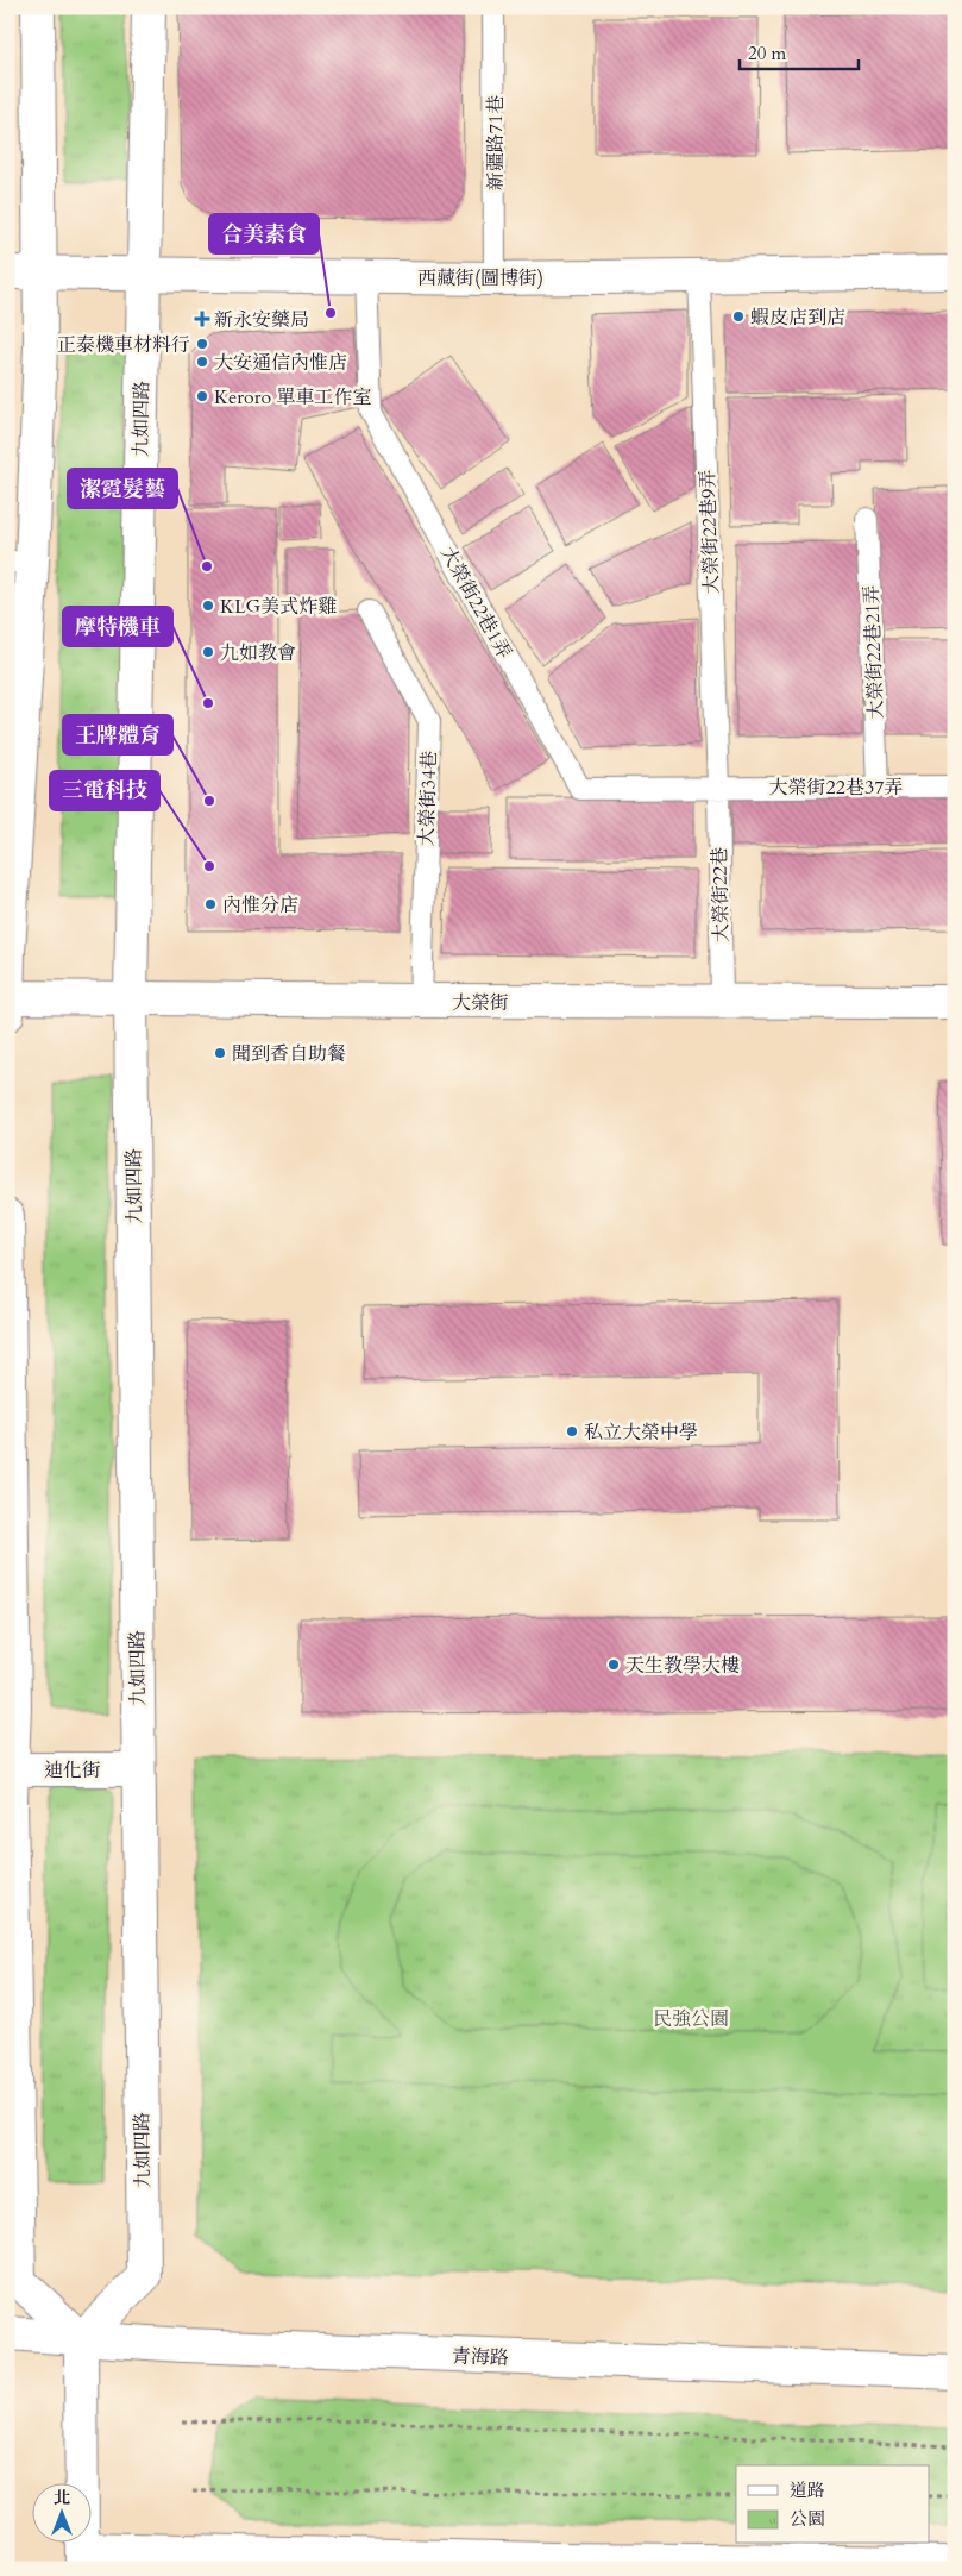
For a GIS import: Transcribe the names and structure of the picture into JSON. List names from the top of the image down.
{
  "streets": {
    "street": [
      "西藏街(圖博街)",
      "九如四路",
      "大榮街",
      "迪化街",
      "青海路"
    ],
    "lane": [
      "新疆路71巷",
      "大榮街22巷9弄",
      "大榮街22巷1弄",
      "大榮街22巷21弄",
      "大榮街22巷37弄",
      "大榮街34巷",
      "大榮街22巷"
    ]
  },
  "crossings": [
    ["新疆路71巷", "西藏街(圖博街)"],
    ["西藏街(圖博街)", "九如四路"],
    ["西藏街(圖博街)", "大榮街22巷9弄"],
    ["西藏街(圖博街)", "大榮街22巷1弄"],
    ["九如四路", "大榮街"],
    ["九如四路", "迪化街"],
    ["九如四路", "青海路"],
    ["大榮街22巷9弄", "大榮街22巷1弄"],
    ["大榮街22巷9弄", "大榮街22巷37弄"],
    ["大榮街22巷9弄", "大榮街22巷"],
    ["大榮街22巷1弄", "大榮街22巷37弄"],
    ["大榮街22巷1弄", "大榮街22巷"],
    ["大榮街22巷21弄", "大榮街22巷37弄"],
    ["大榮街22巷37弄", "大榮街22巷"],
    ["大榮街34巷", "大榮街"],
    ["大榮街22巷", "大榮街"]
  ],
  "parks": ["民強公園"],
  "places": {
    "other": [
      "合美素食",
      "蝦皮店到店",
      "正泰機車材料行",
      "大安通信內惟店",
      "Keroro 單車工作室",
      "潔霓髮藝",
      "KLG美式炸雞",
      "九如教會",
      "摩特機車",
      "王牌體育",
      "三電科技",
      "內惟分店",
      "聞到香自助餐",
      "私立大榮中學",
      "天生教學大樓"
    ],
    "health": ["新永安藥局"]
  },
  "legend": ["道路", "公園"],
  "scale_bar": "20 m",
  "north": "top"
}
